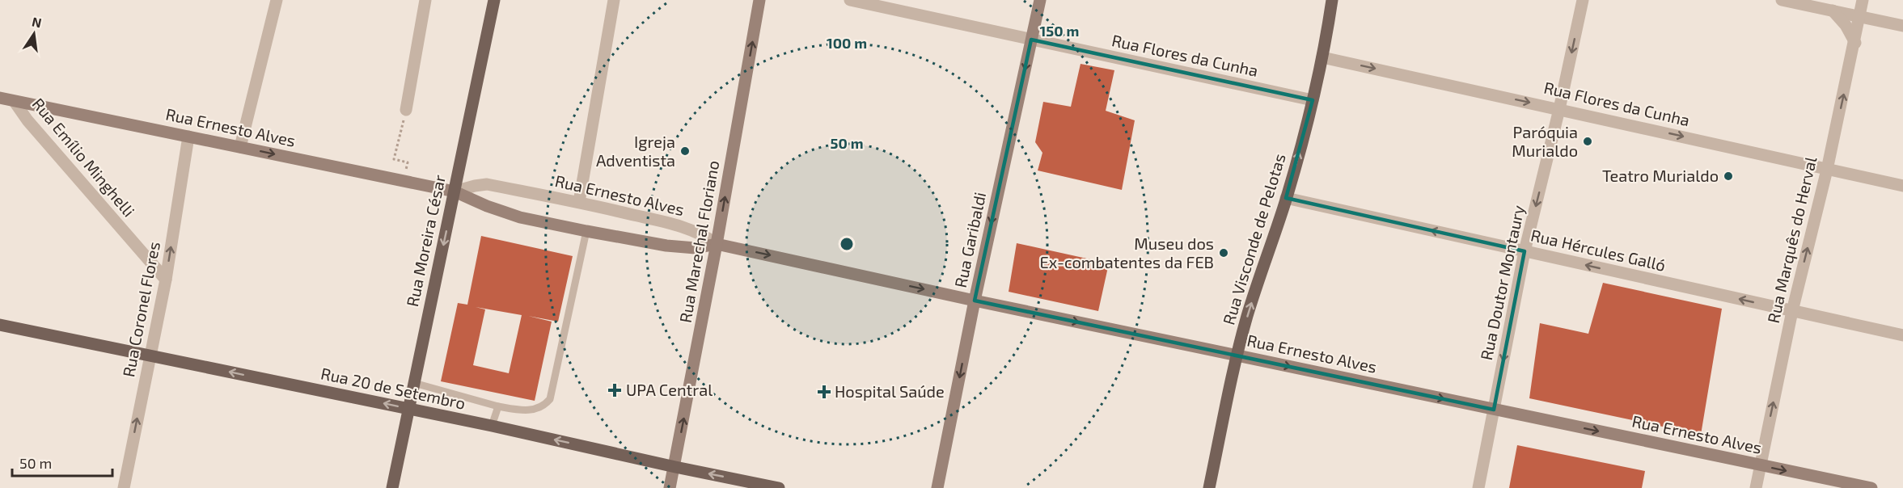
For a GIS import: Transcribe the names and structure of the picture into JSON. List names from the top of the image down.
{
  "streets": {
    "main road": ["Rua Visconde de Pelotas", "Rua Moreira César", "Rua 20 de Setembro"],
    "street": [
      "Rua Flores da Cunha",
      "Rua Ernesto Alves",
      "Rua Emílio Minghelli",
      "Rua Garibaldi",
      "Rua Marquês do Herval",
      "Rua Marechal Floriano",
      "Rua Hércules Galló",
      "Rua Doutor Montaury",
      "Rua Coronel Flores"
    ]
  },
  "crossings": [
    ["Rua Flores da Cunha", "Rua Visconde de Pelotas"],
    ["Rua Flores da Cunha", "Rua Garibaldi"],
    ["Rua Flores da Cunha", "Rua Marquês do Herval"],
    ["Rua Flores da Cunha", "Rua Doutor Montaury"],
    ["Rua Ernesto Alves", "Rua Emílio Minghelli"],
    ["Rua Ernesto Alves", "Rua Visconde de Pelotas"],
    ["Rua Ernesto Alves", "Rua Garibaldi"],
    ["Rua Ernesto Alves", "Rua Marquês do Herval"],
    ["Rua Ernesto Alves", "Rua Moreira César"],
    ["Rua Ernesto Alves", "Rua Marechal Floriano"],
    ["Rua Ernesto Alves", "Rua Doutor Montaury"],
    ["Rua Ernesto Alves", "Rua Coronel Flores"],
    ["Rua Emílio Minghelli", "Rua Coronel Flores"],
    ["Rua Visconde de Pelotas", "Rua Hércules Galló"],
    ["Rua Marquês do Herval", "Rua Hércules Galló"],
    ["Rua Moreira César", "Rua 20 de Setembro"],
    ["Rua Marechal Floriano", "Rua 20 de Setembro"],
    ["Rua Hércules Galló", "Rua Doutor Montaury"],
    ["Rua Coronel Flores", "Rua 20 de Setembro"]
  ],
  "one_way": [
    "Rua Flores da Cunha",
    "Rua Ernesto Alves",
    "Rua Visconde de Pelotas",
    "Rua Garibaldi",
    "Rua Marquês do Herval",
    "Rua Moreira César",
    "Rua Marechal Floriano",
    "Rua Hércules Galló",
    "Rua Doutor Montaury",
    "Rua Coronel Flores",
    "Rua 20 de Setembro"
  ],
  "places": {
    "other": [
      "Paróquia Murialdo",
      "Igreja Adventista",
      "Teatro Murialdo",
      "Museu dos Ex-combatentes da FEB"
    ],
    "health": ["UPA Central", "Hospital Saúde"]
  },
  "scale_bar": "50 m",
  "north": "top",
  "rings": ["150 m", "100 m", "50 m"]
}
